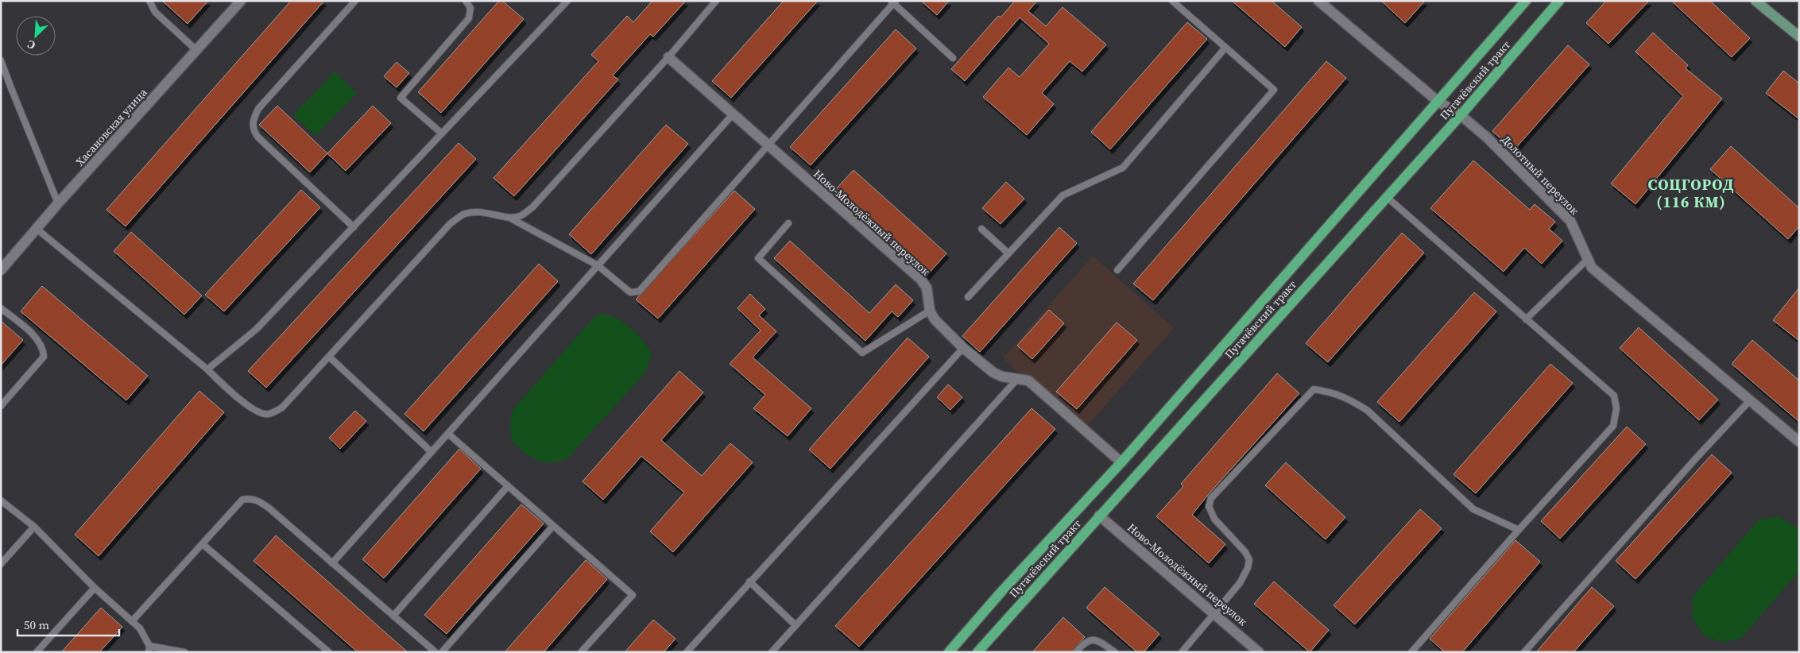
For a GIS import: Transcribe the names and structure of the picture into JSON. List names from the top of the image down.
{
  "streets": {
    "main road": ["Пугачёвский тракт"],
    "street": ["Хасановская улица", "Долотный переулок", "Ново-Молодёжный переулок"]
  },
  "crossings": [
    ["Пугачёвский тракт", "Долотный переулок"],
    ["Пугачёвский тракт", "Ново-Молодёжный переулок"]
  ],
  "districts": ["СОЦГОРОД (116 КМ)"],
  "scale_bar": "50 m",
  "north": "bottom left"
}
